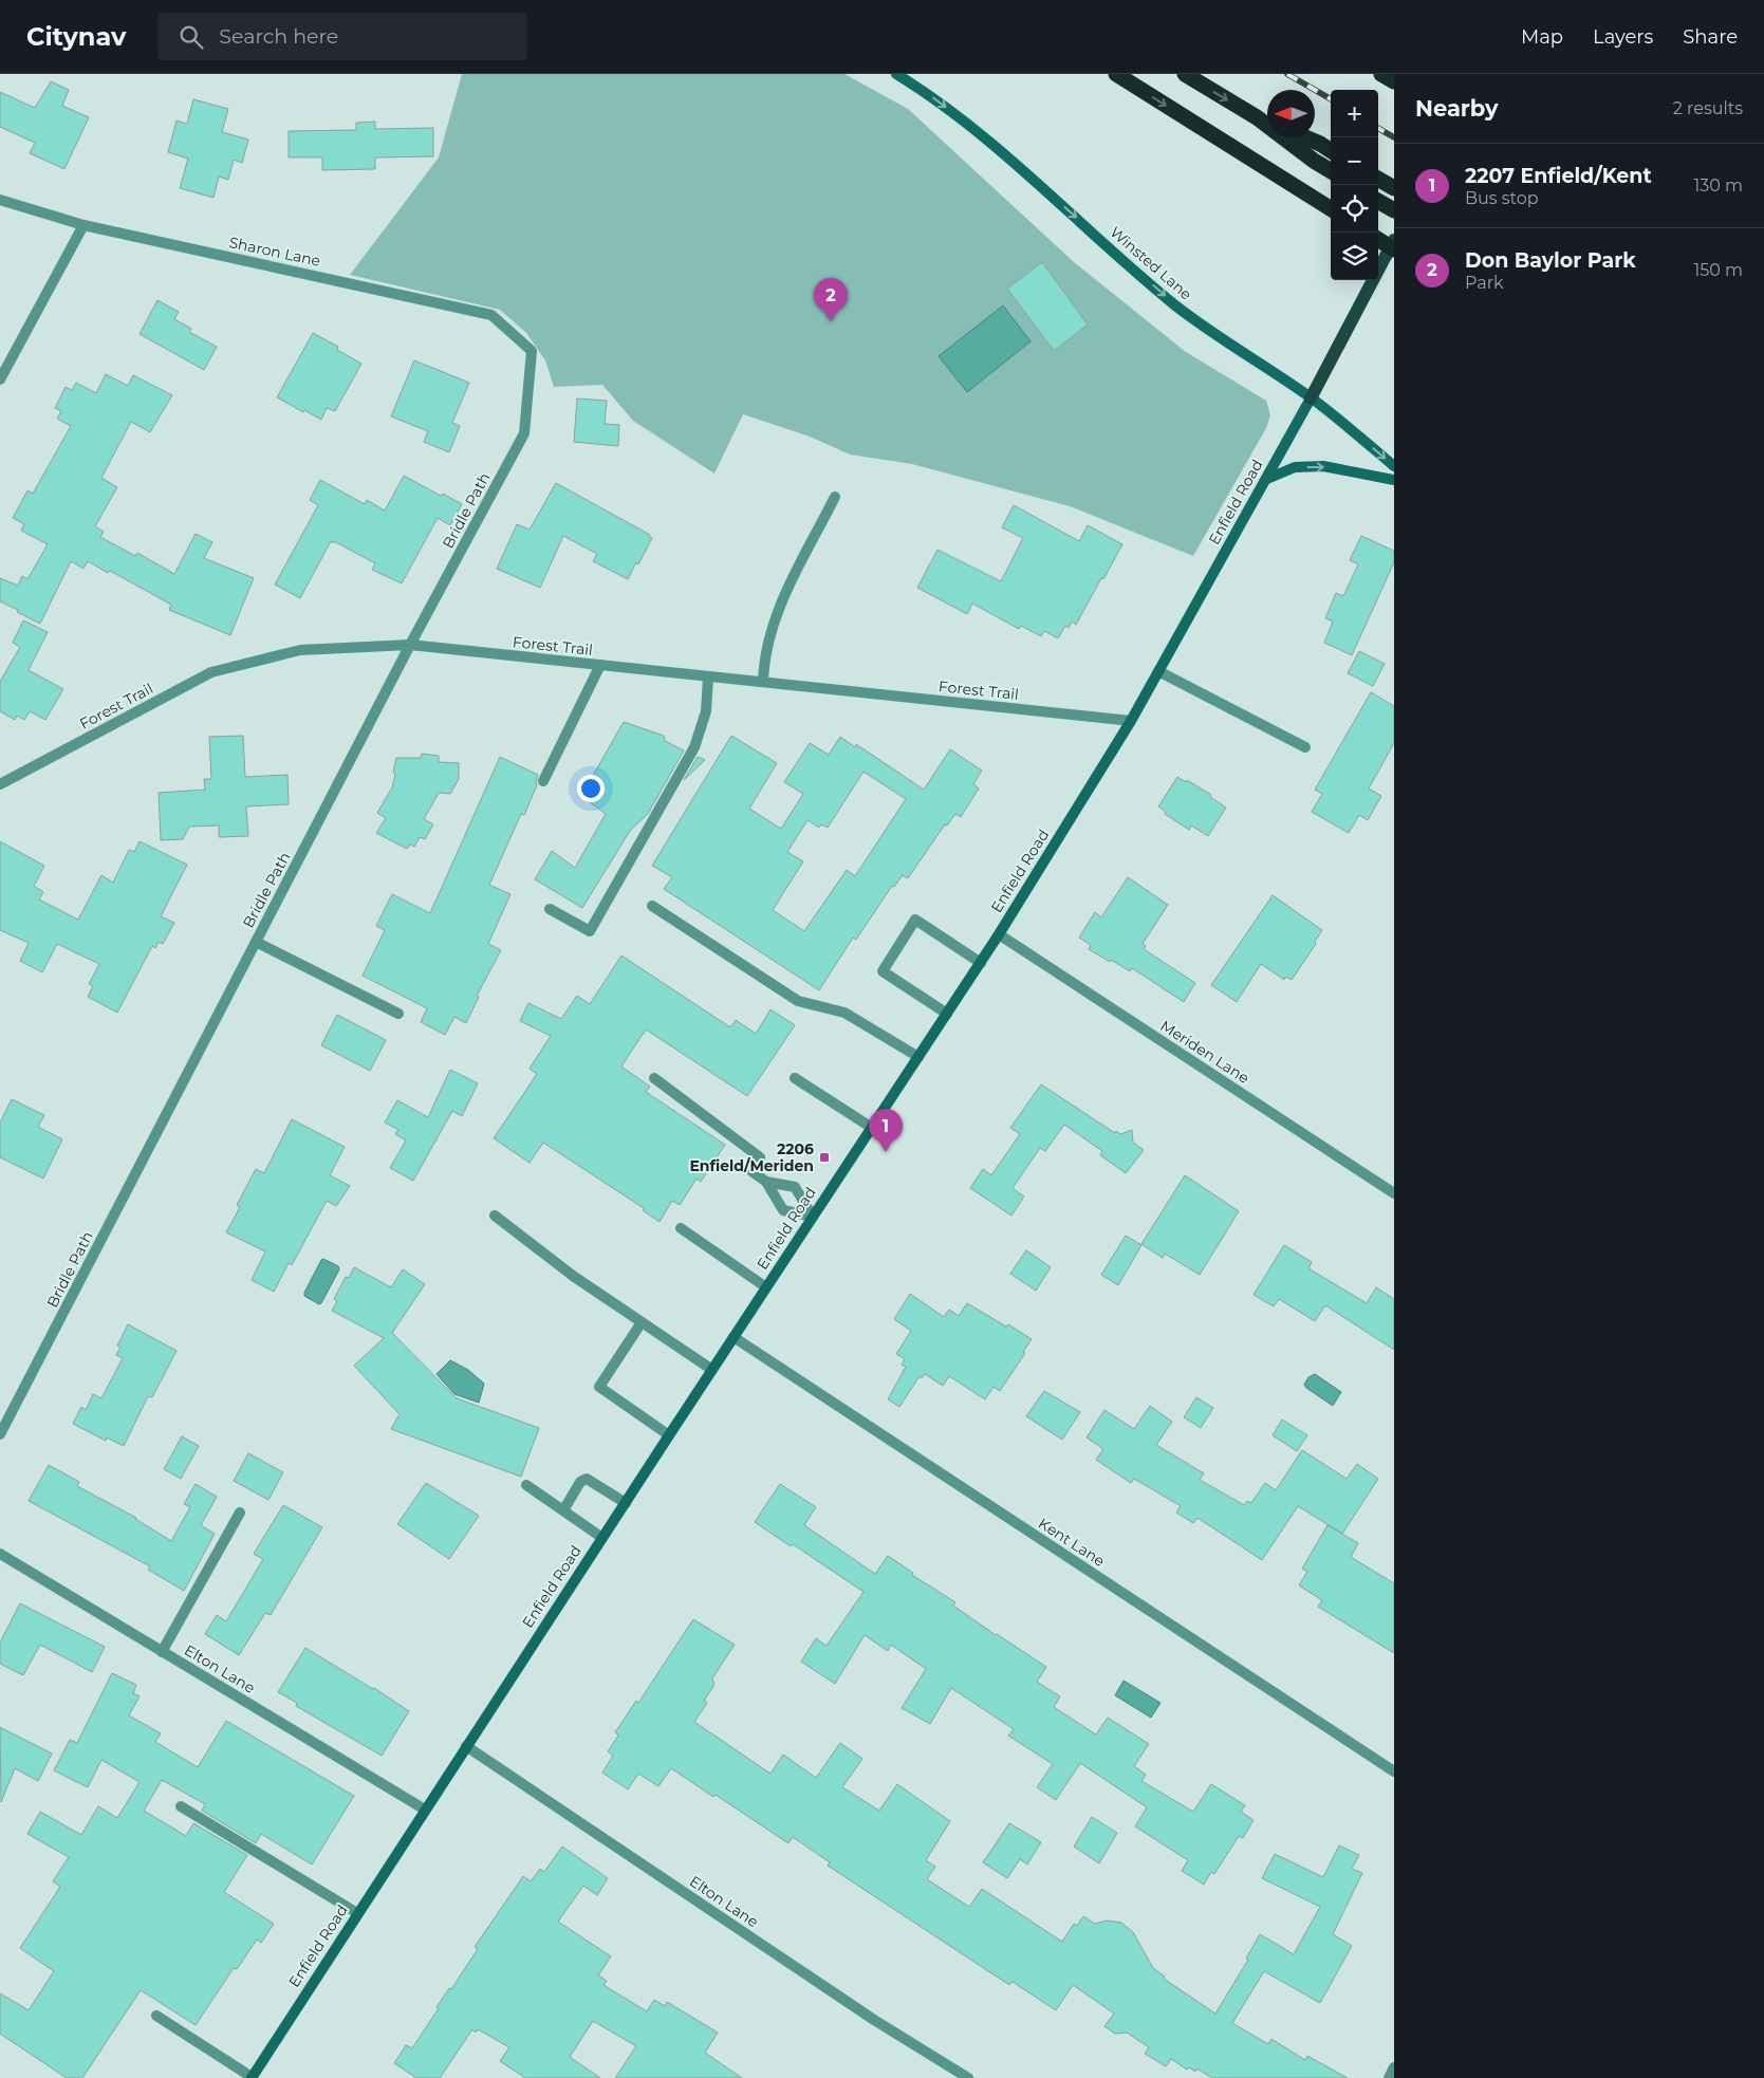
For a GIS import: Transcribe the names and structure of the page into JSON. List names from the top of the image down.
{
  "streets": {
    "main road": ["Enfield Road"],
    "street": [
      "Sharon Lane",
      "Winsted Lane",
      "Bridle Path",
      "Forest Trail",
      "Meriden Lane",
      "Kent Lane",
      "Elton Lane"
    ]
  },
  "crossings": [
    ["Sharon Lane", "Bridle Path"],
    ["Winsted Lane", "Enfield Road"],
    ["Enfield Road", "Forest Trail"],
    ["Enfield Road", "Meriden Lane"],
    ["Enfield Road", "Kent Lane"],
    ["Enfield Road", "Elton Lane"],
    ["Bridle Path", "Forest Trail"]
  ],
  "one_way": ["Winsted Lane"],
  "places": {
    "transit": ["2206 Enfield/Meriden"]
  },
  "north": "left",
  "page": {
    "header": "Citynav",
    "search": "Search here",
    "nav": ["Map", "Layers", "Share"],
    "heading": ["Nearby", "2 results"],
    "map_buttons": ["+", "−"],
    "list": [
      {
        "mark": "1",
        "name": "2207 Enfield/Kent",
        "note": "Bus stop",
        "value": "130 m"
      },
      {
        "mark": "2",
        "name": "Don Baylor Park",
        "note": "Park",
        "value": "150 m"
      }
    ],
    "pins": ["2", "1"]
  }
}
